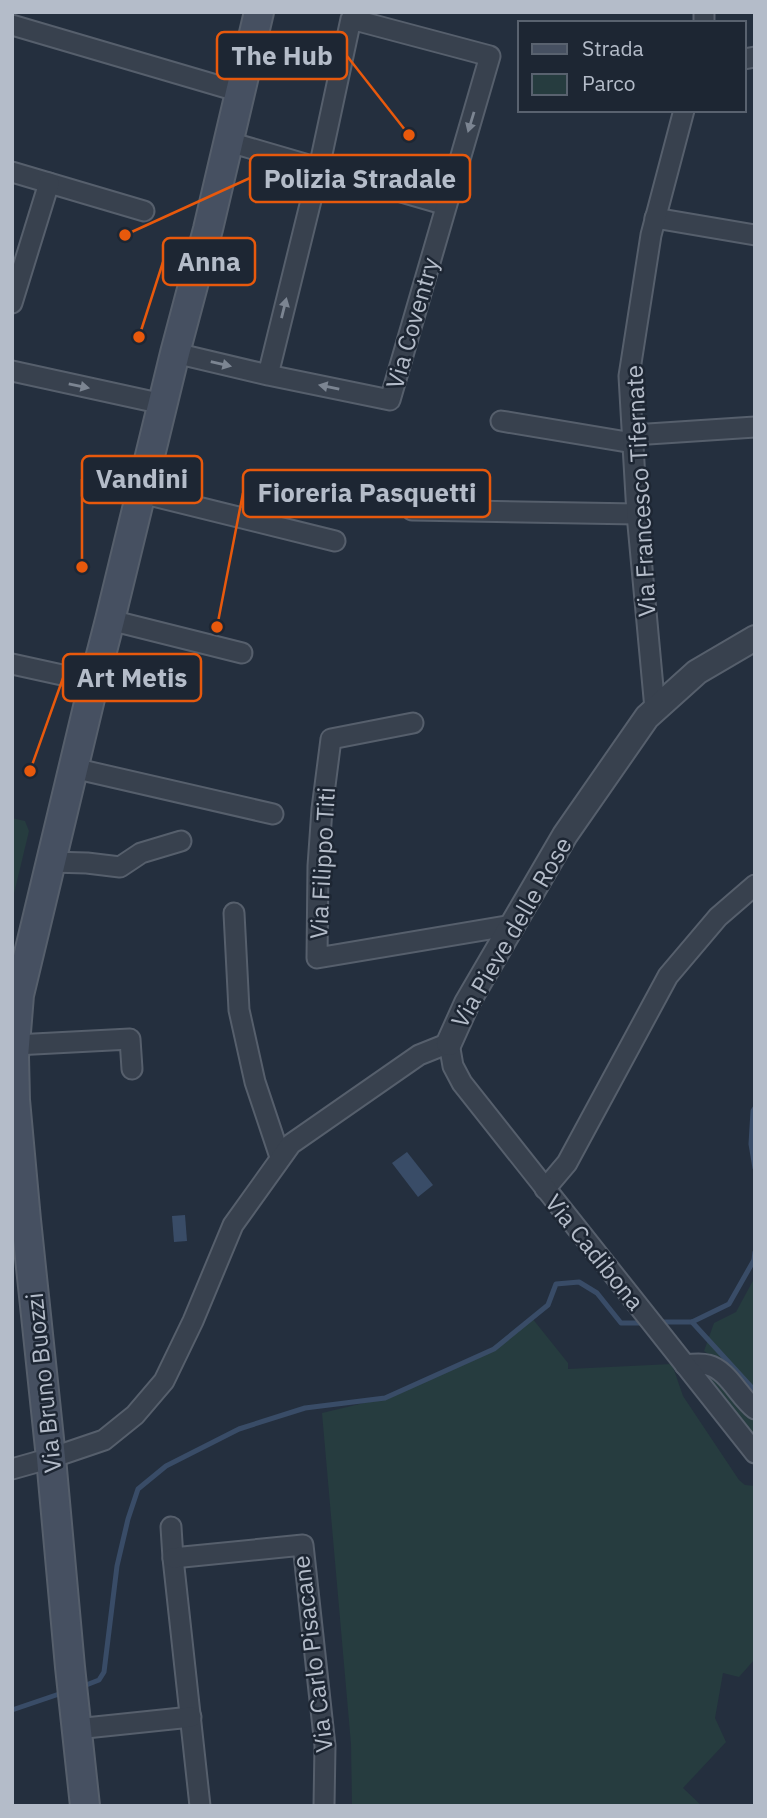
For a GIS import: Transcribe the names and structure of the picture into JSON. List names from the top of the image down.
{
  "streets": {
    "main road": ["Via Bruno Buozzi"],
    "street": [
      "Via Coventry",
      "Via Francesco Tifernate",
      "Via Filippo Titi",
      "Via Pieve delle Rose",
      "Via Cadibona",
      "Via Carlo Pisacane"
    ]
  },
  "crossings": [
    ["Via Coventry", "Via Bruno Buozzi"],
    ["Via Francesco Tifernate", "Via Pieve delle Rose"],
    ["Via Filippo Titi", "Via Pieve delle Rose"],
    ["Via Pieve delle Rose", "Via Cadibona"],
    ["Via Pieve delle Rose", "Via Bruno Buozzi"]
  ],
  "places": [
    "The Hub",
    "Polizia Stradale",
    "Anna",
    "Vandini",
    "Fioreria Pasquetti",
    "Art Metis"
  ],
  "legend": ["Strada", "Parco"]
}
